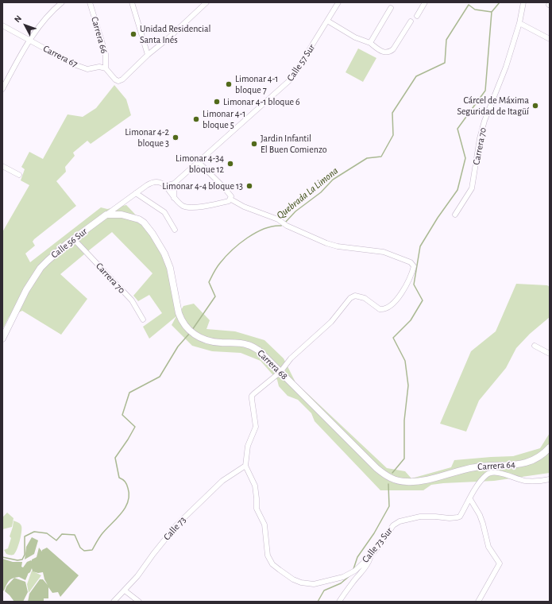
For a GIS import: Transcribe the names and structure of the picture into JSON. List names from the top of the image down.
{
  "streets": {
    "street": [
      "Carrera 66",
      "Carrera 67",
      "Calle 57 Sur",
      "Carrera 70",
      "Calle 56 Sur",
      "Carrera 68",
      "Carrera 64",
      "Calle 73",
      "Calle 73 Sur"
    ]
  },
  "crossings": [
    ["Carrera 66", "Carrera 67"],
    ["Calle 57 Sur", "Calle 56 Sur"],
    ["Carrera 70", "Calle 56 Sur"],
    ["Calle 56 Sur", "Carrera 68"],
    ["Carrera 68", "Carrera 64"],
    ["Calle 73", "Calle 73 Sur"]
  ],
  "water": ["Quebrada La Limona"],
  "places": [
    "Unidad Residencial Santa Inés",
    "Limonar 4-1 bloque 7",
    "Limonar 4-1 bloque 6",
    "Cárcel de Máxima Seguridad de Itagüí",
    "Limonar 4-1 bloque 5",
    "Limonar 4-2 bloque 3",
    "Jardin Infantil El Buen Comienzo",
    "Limonar 4-34 bloque 12",
    "Limonar 4-4 bloque 13"
  ],
  "north": "top left"
}
